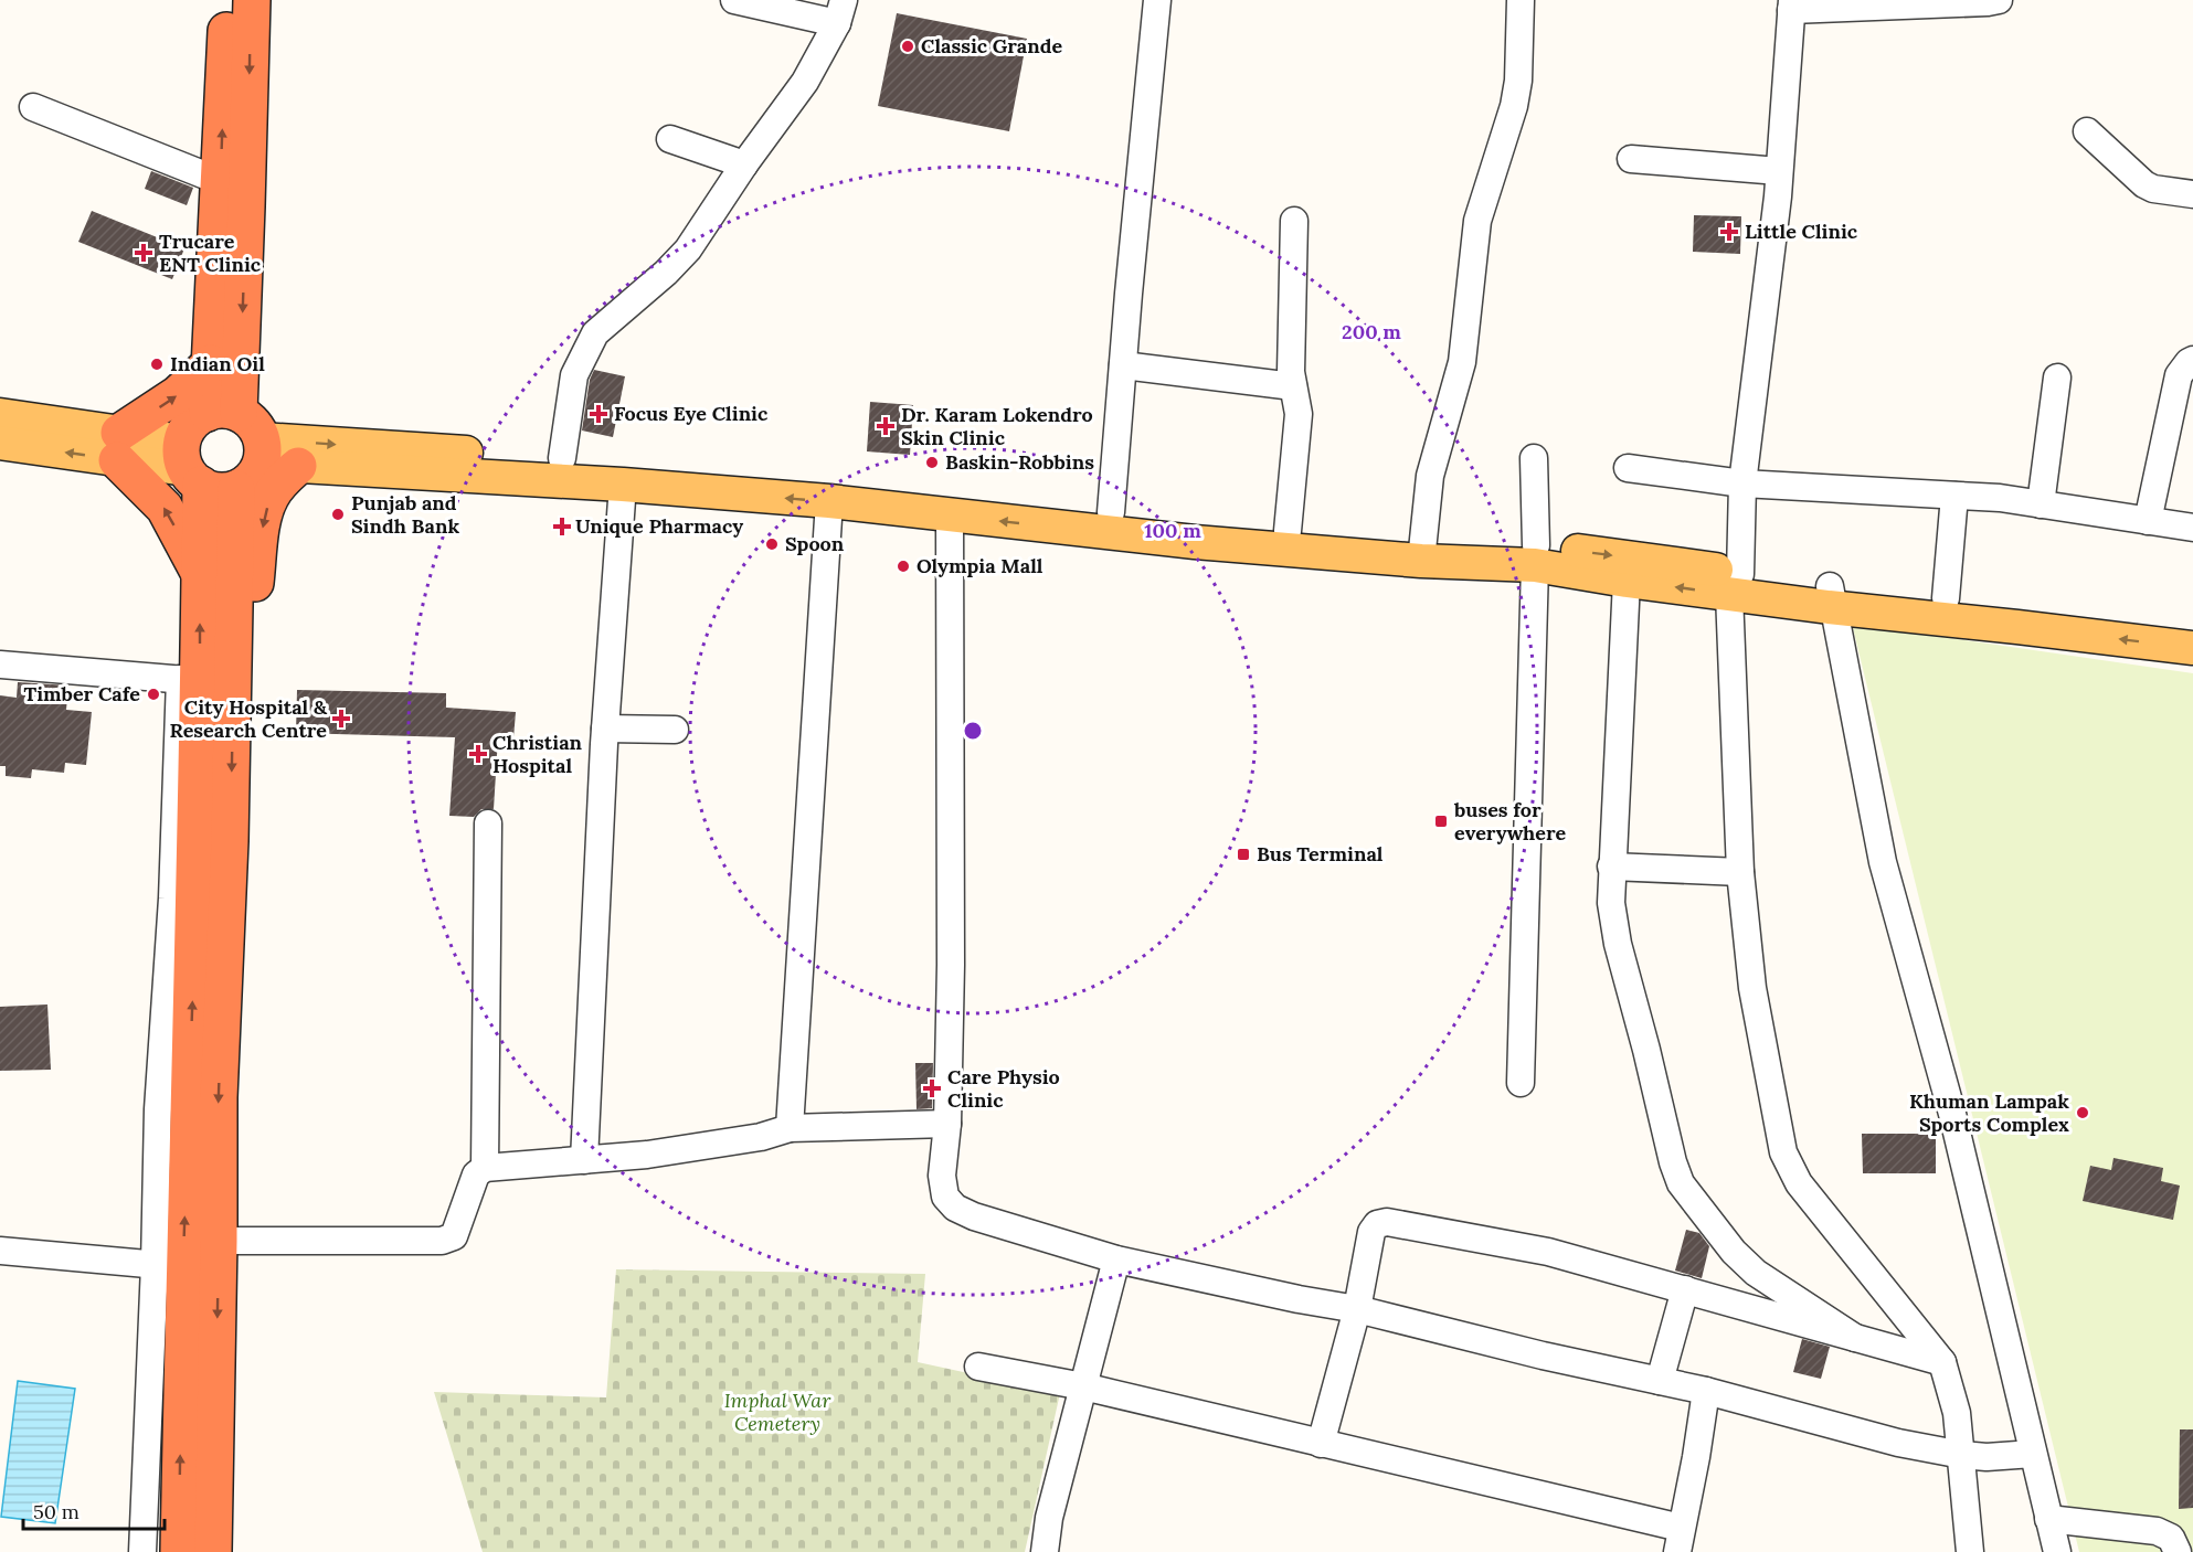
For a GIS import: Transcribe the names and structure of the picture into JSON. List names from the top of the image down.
{
  "parks": ["Imphal War Cemetery"],
  "places": {
    "other": [
      "Classic Grande",
      "Indian Oil",
      "Baskin-Robbins",
      "Punjab and Sindh Bank",
      "Spoon",
      "Olympia Mall",
      "Timber Cafe",
      "Khuman Lampak Sports Complex"
    ],
    "health": [
      "Little Clinic",
      "Trucare ENT Clinic",
      "Focus Eye Clinic",
      "Dr. Karam Lokendro Skin Clinic",
      "Unique Pharmacy",
      "City Hospital & Research Centre",
      "Christian Hospital",
      "Care Physio Clinic"
    ],
    "transit": ["buses for everywhere", "Bus Terminal"]
  },
  "scale_bar": "50 m",
  "rings": ["200 m", "100 m"]
}
